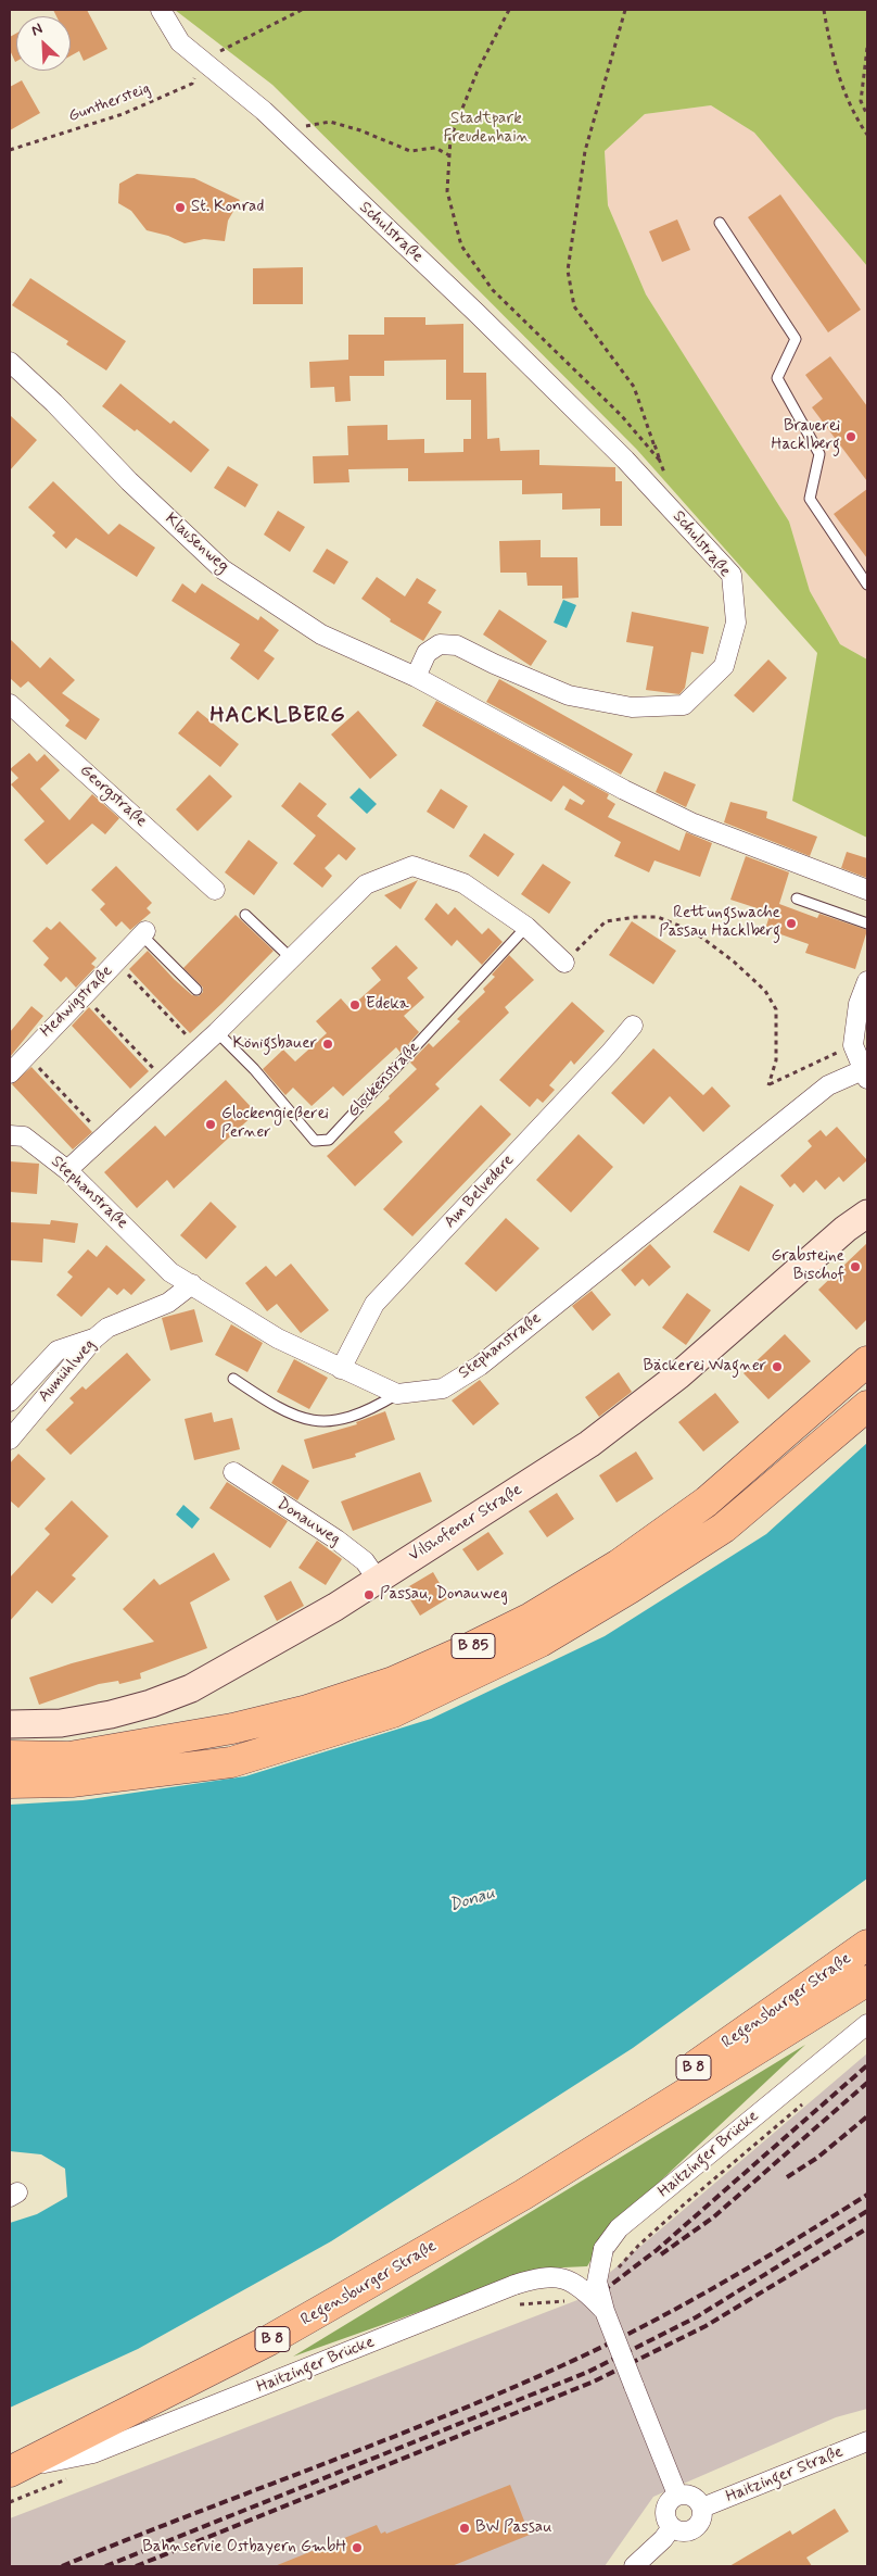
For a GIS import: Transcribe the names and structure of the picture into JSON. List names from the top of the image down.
{
  "streets": {
    "main road": ["B 85", "Regensburger Straße", "B 8"],
    "street": [
      "Schulstraße",
      "Klausenweg",
      "Georgstraße",
      "Hedwigstraße",
      "Am Belvedere",
      "Stephanstraße",
      "Aumühlweg",
      "Donauweg",
      "Vilshofener Straße",
      "Haitzinger Brücke",
      "Haitzinger Straße"
    ],
    "lane": ["Glockenstraße"],
    "path": ["Gunthersteig"]
  },
  "crossings": [
    ["Gunthersteig", "Schulstraße"],
    ["Schulstraße", "Klausenweg"],
    ["Am Belvedere", "Stephanstraße"],
    ["Stephanstraße", "Aumühlweg"],
    ["Donauweg", "Vilshofener Straße"],
    ["Regensburger Straße", "Haitzinger Brücke"],
    ["Haitzinger Brücke", "Haitzinger Straße"]
  ],
  "districts": ["HACKLBERG"],
  "water": ["Donau"],
  "parks": ["Stadtpark Freudenhain"],
  "places": [
    "St. Konrad",
    "Brauerei Hacklberg",
    "Rettungswache Passau Hacklberg",
    "Edeka",
    "Königsbauer",
    "Glockengießerei Perner",
    "Grabsteine Bischof",
    "Bäckerei Wagner",
    "Passau, Donauweg",
    "BW Passau",
    "Bahnservie Ostbayern GmbH"
  ],
  "north": "top left"
}
